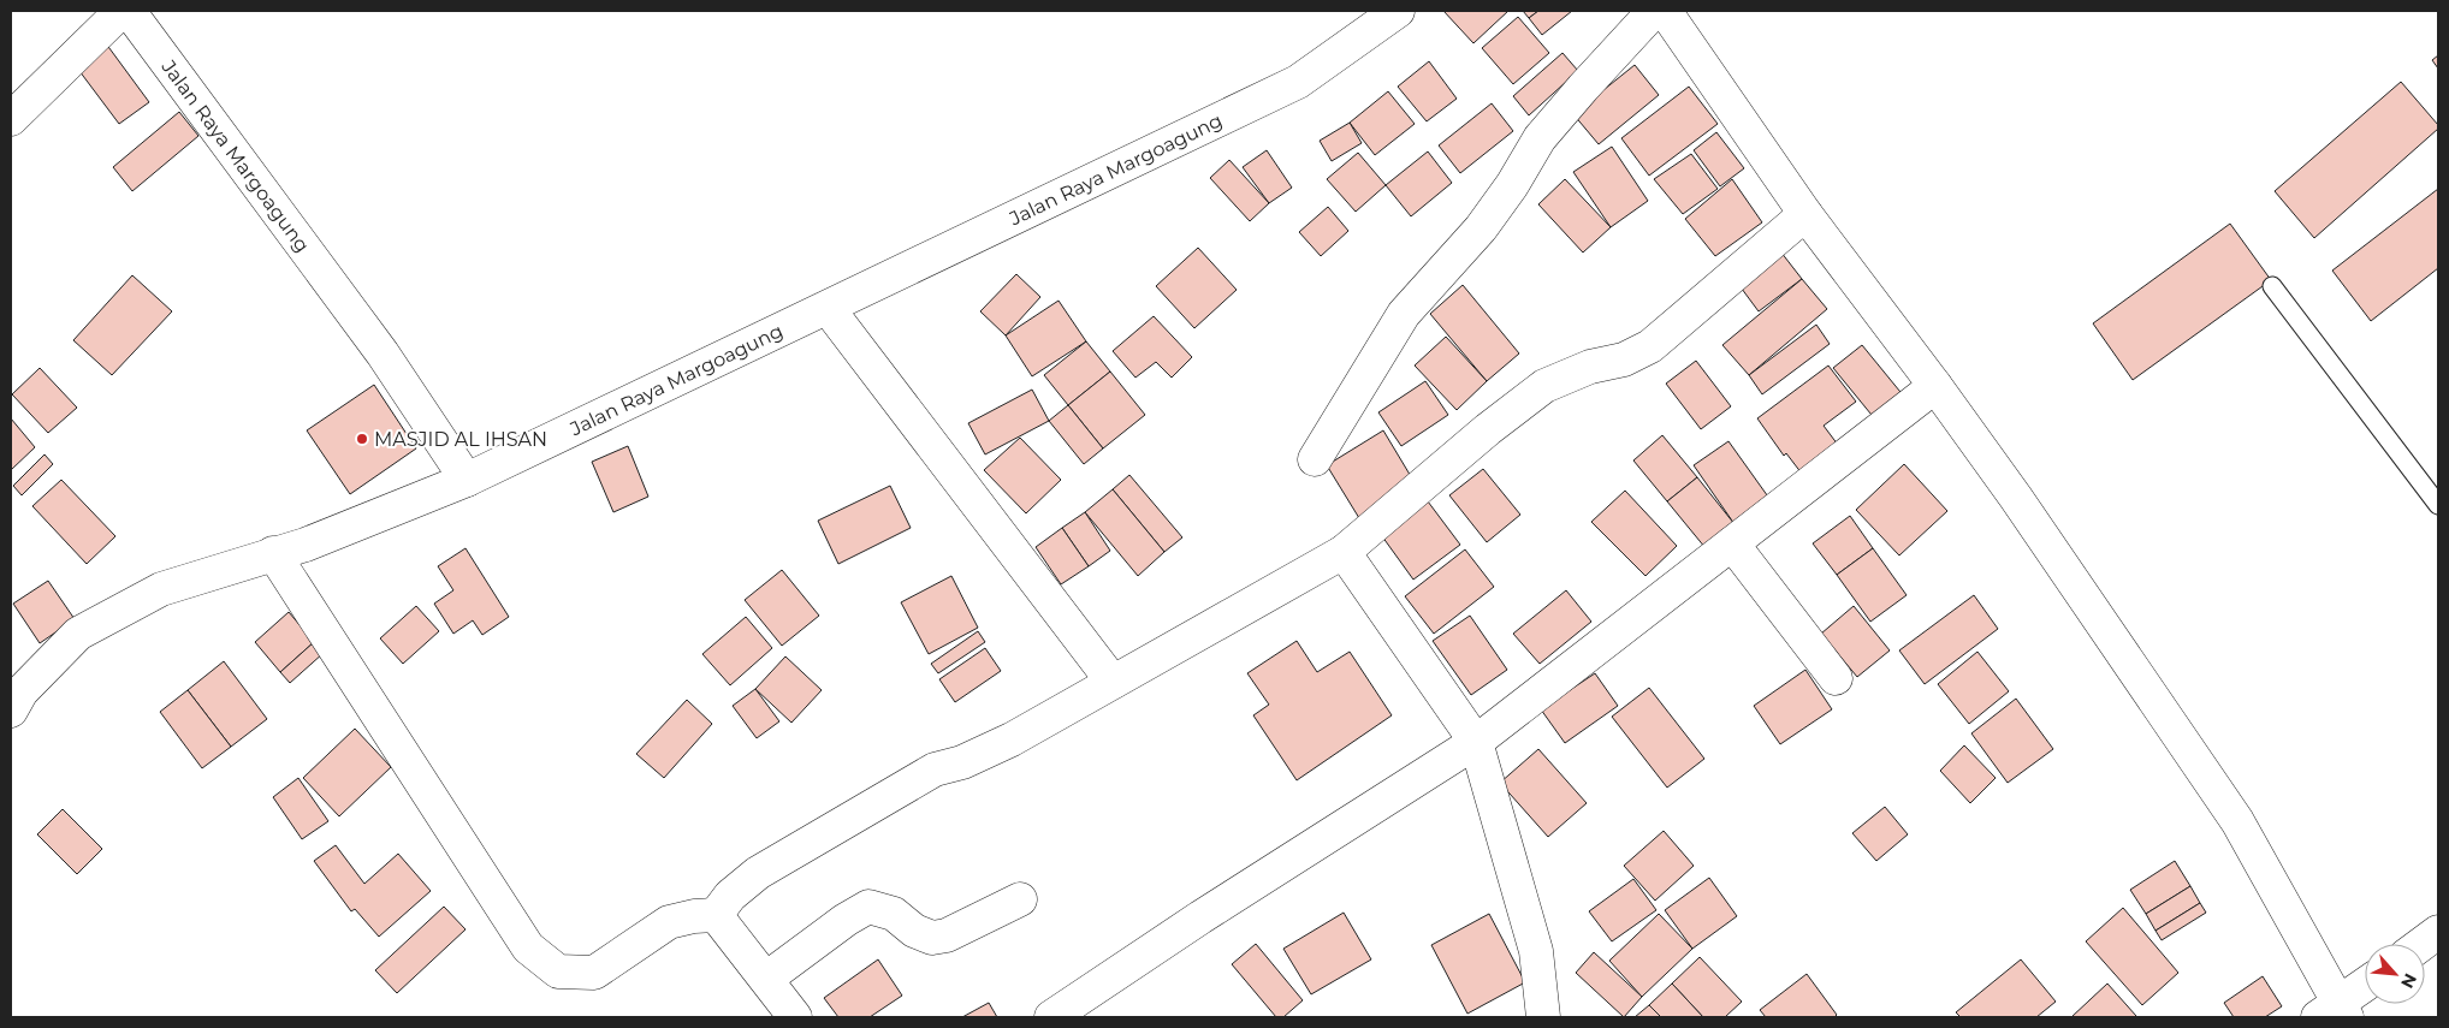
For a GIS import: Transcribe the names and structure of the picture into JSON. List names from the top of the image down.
{
  "streets": {
    "street": ["Jalan Raya Margoagung"]
  },
  "places": ["MASJID AL IHSAN"],
  "north": "bottom right"
}
